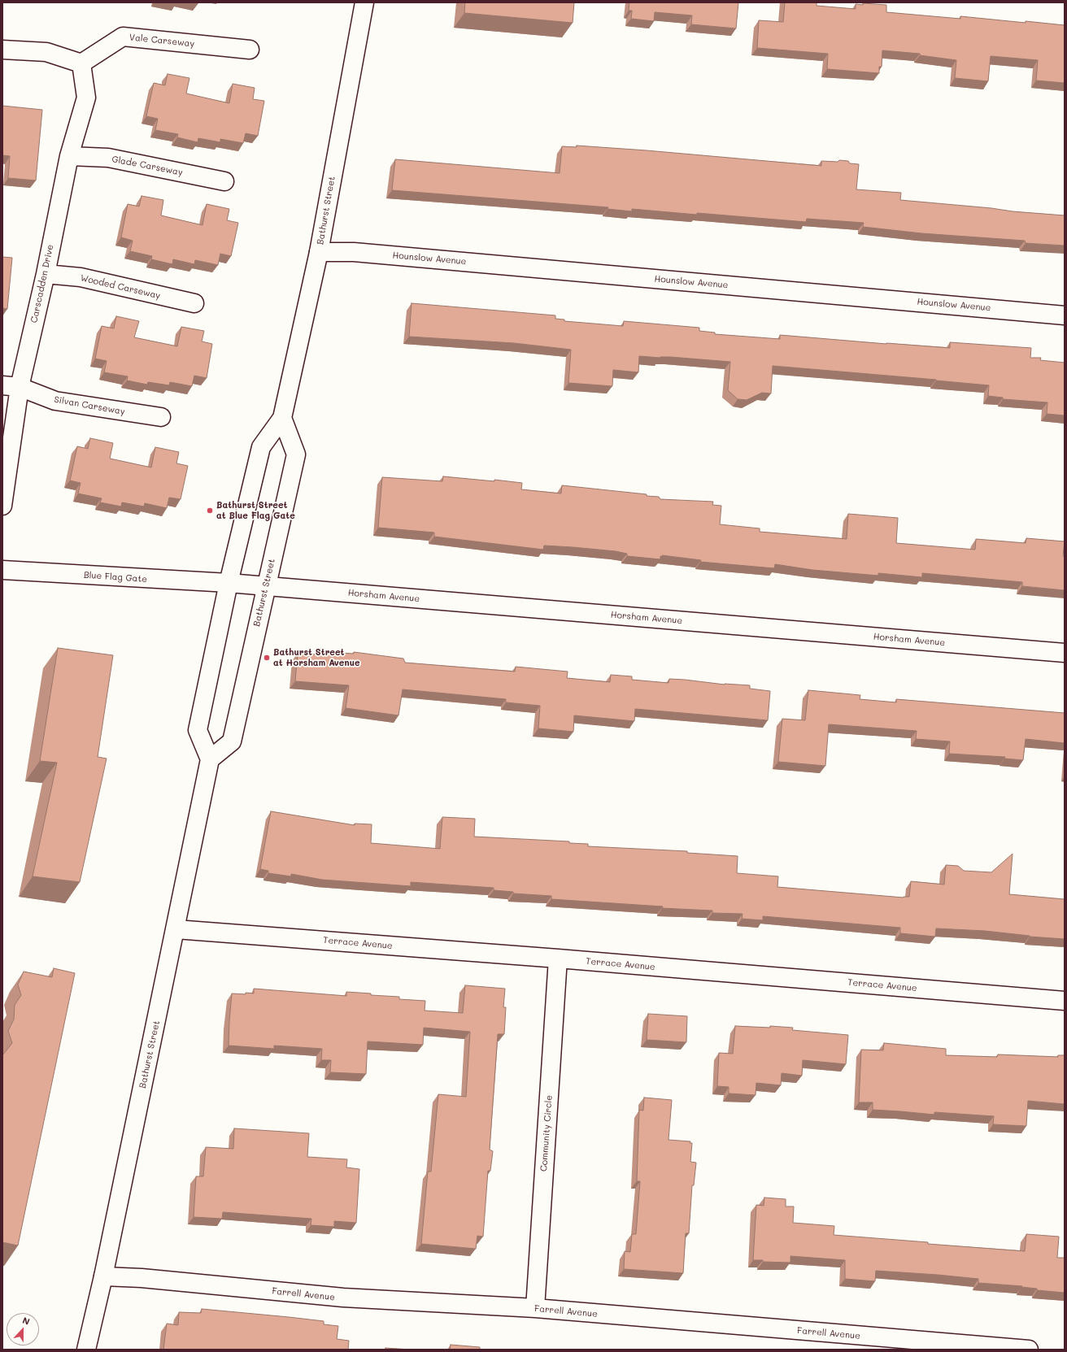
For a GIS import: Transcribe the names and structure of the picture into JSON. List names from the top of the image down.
{
  "streets": {
    "street": [
      "Vale Carseway",
      "Glade Carseway",
      "Bathurst Street",
      "Hounslow Avenue",
      "Carscadden Drive",
      "Wooded Carseway",
      "Silvan Carseway",
      "Blue Flag Gate",
      "Horsham Avenue",
      "Terrace Avenue",
      "Community Circle",
      "Farrell Avenue"
    ]
  },
  "crossings": [
    ["Vale Carseway", "Carscadden Drive"],
    ["Glade Carseway", "Carscadden Drive"],
    ["Bathurst Street", "Hounslow Avenue"],
    ["Bathurst Street", "Blue Flag Gate"],
    ["Bathurst Street", "Horsham Avenue"],
    ["Bathurst Street", "Terrace Avenue"],
    ["Bathurst Street", "Farrell Avenue"],
    ["Carscadden Drive", "Wooded Carseway"],
    ["Carscadden Drive", "Silvan Carseway"],
    ["Blue Flag Gate", "Horsham Avenue"],
    ["Terrace Avenue", "Community Circle"],
    ["Community Circle", "Farrell Avenue"]
  ],
  "places": ["Bathurst Street at Blue Flag Gate", "Bathurst Street at Horsham Avenue"],
  "north": "top"
}
